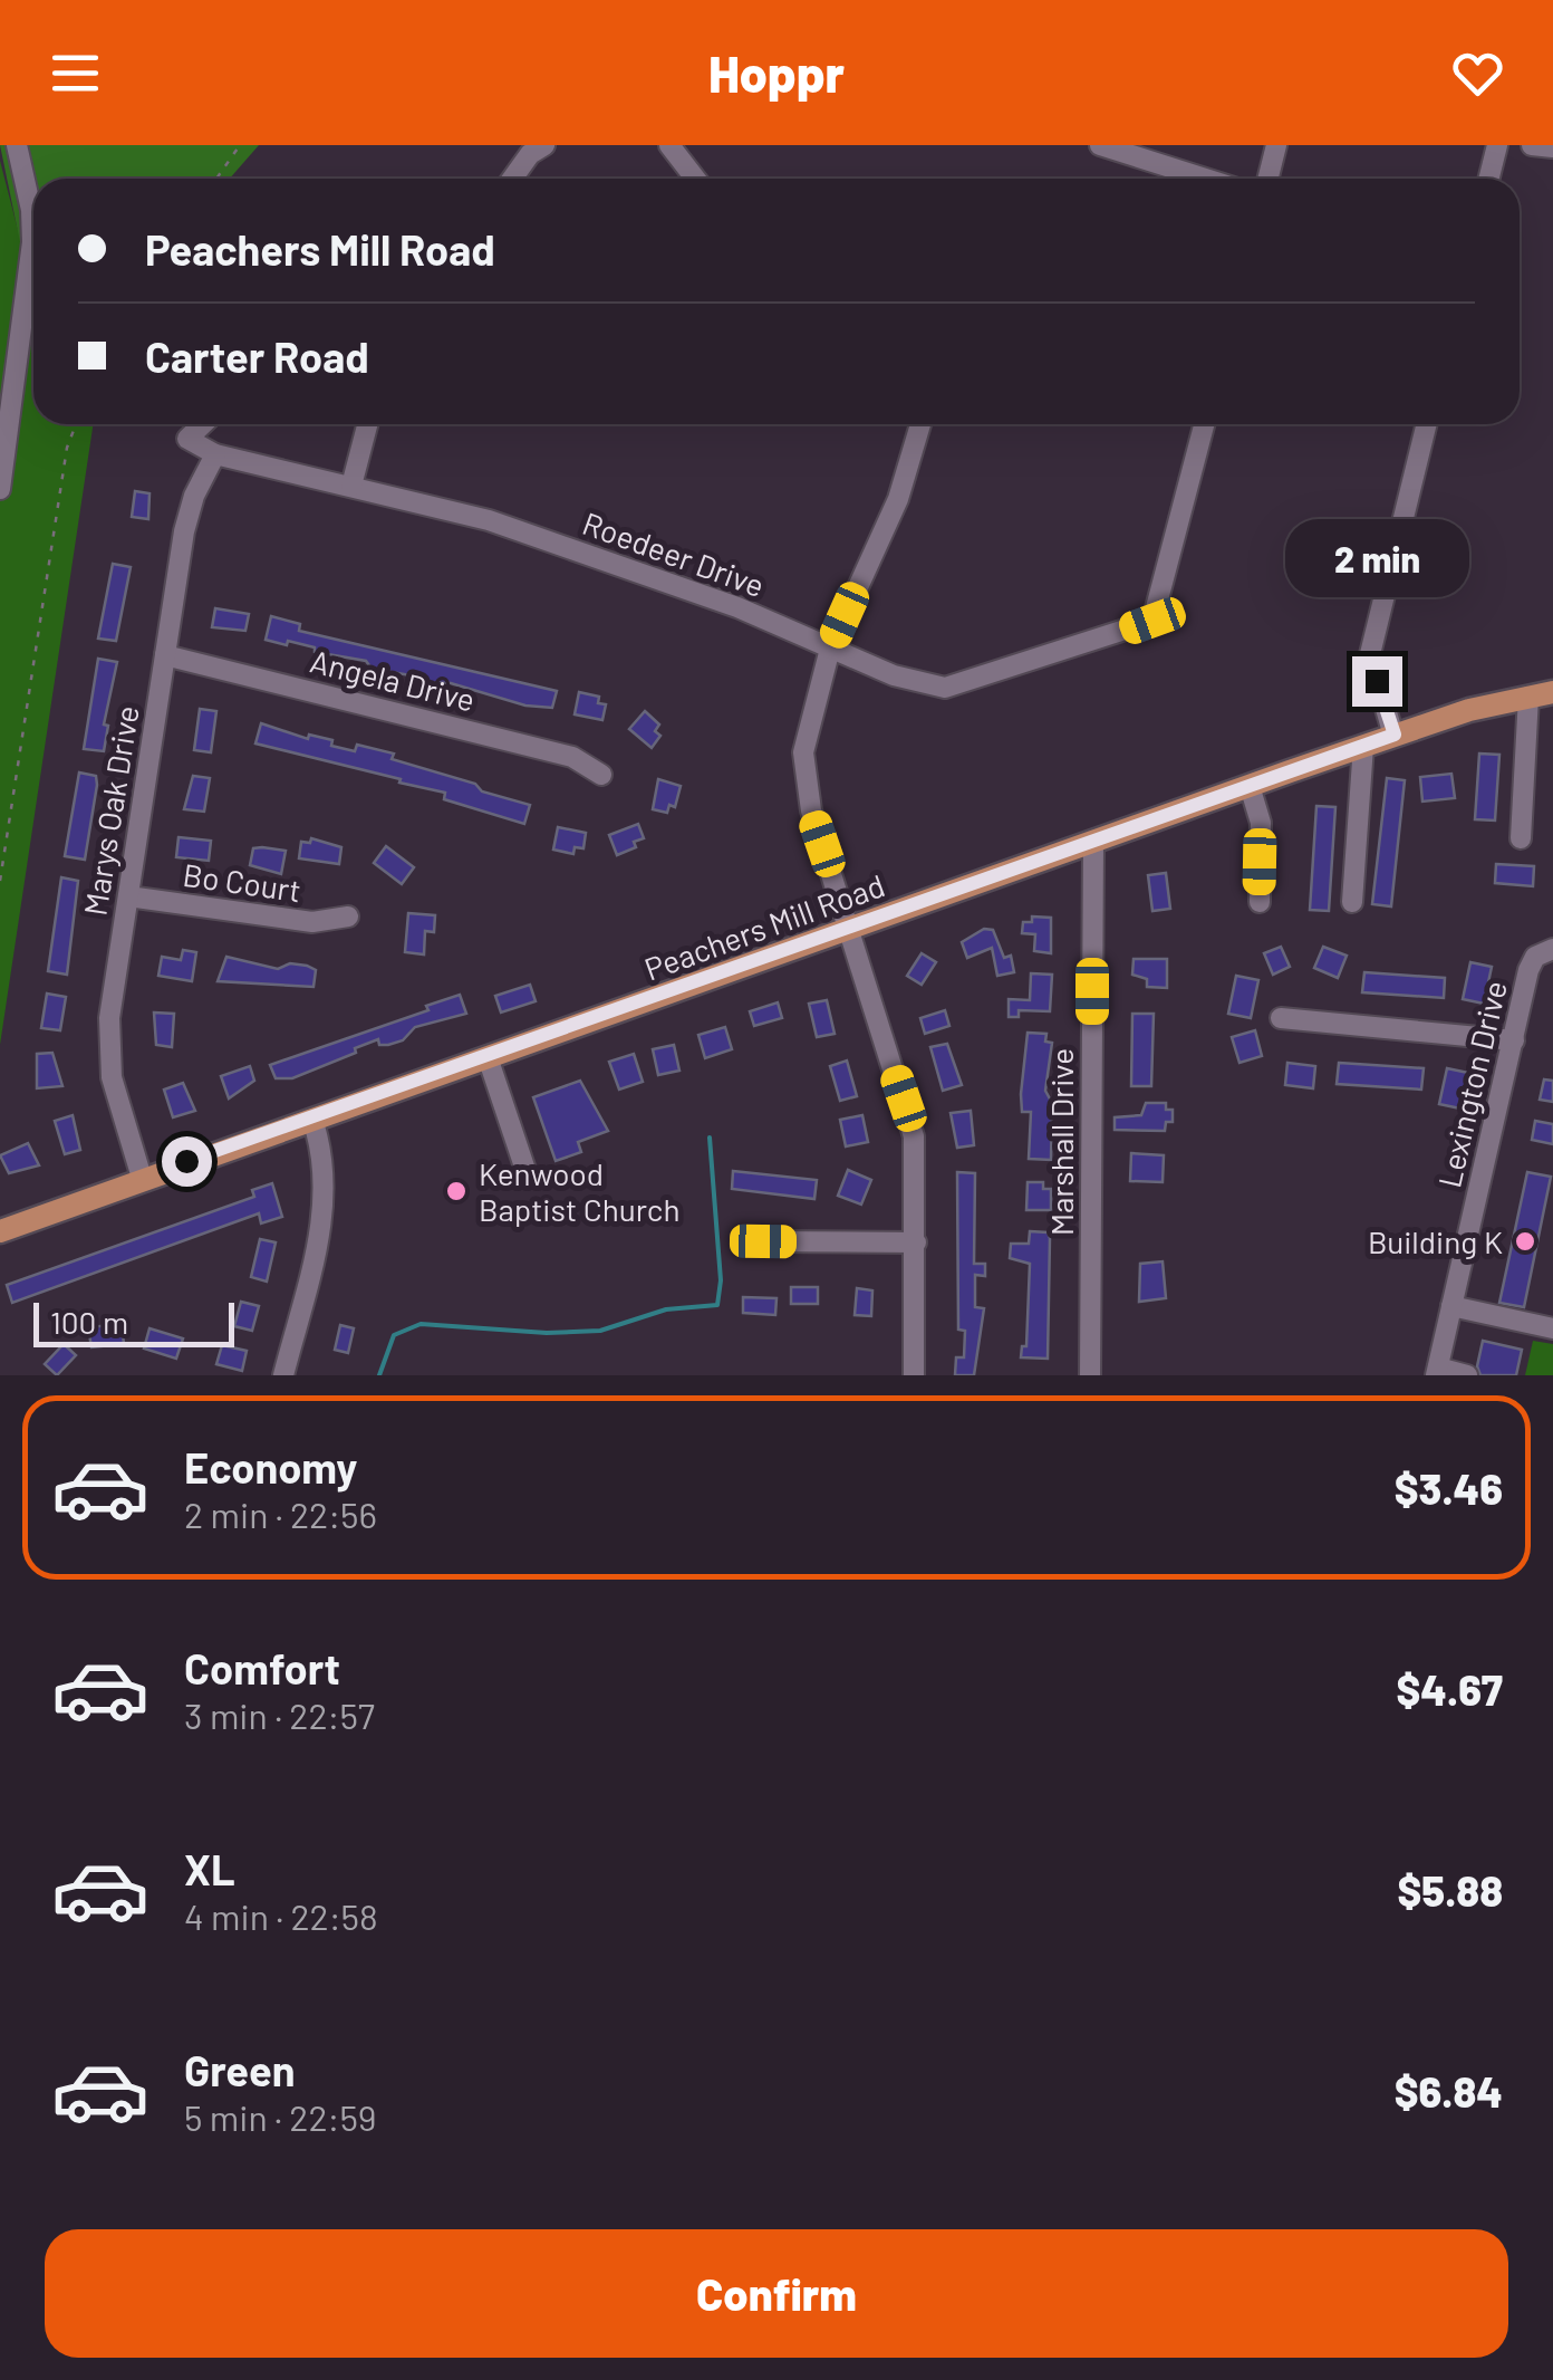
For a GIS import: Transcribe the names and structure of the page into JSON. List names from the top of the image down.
{
  "streets": {
    "main road": ["Peachers Mill Road"],
    "street": [
      "Roedeer Drive",
      "Angela Drive",
      "Marys Oak Drive",
      "Bo Court",
      "Lexington Drive",
      "Marshall Drive"
    ]
  },
  "crossings": [
    ["Roedeer Drive", "Marys Oak Drive"],
    ["Angela Drive", "Marys Oak Drive"],
    ["Marys Oak Drive", "Bo Court"],
    ["Marys Oak Drive", "Peachers Mill Road"],
    ["Peachers Mill Road", "Marshall Drive"]
  ],
  "places": ["Kenwood Baptist Church", "Building K"],
  "scale_bar": "100 m",
  "page": {
    "header": "Hoppr",
    "banner": ["Peachers Mill Road", "Carter Road"],
    "bubble": "2 min",
    "scale": "100 m",
    "list": [
      {
        "name": "Economy",
        "note": "2 min · 22:56",
        "value": "$3.46"
      },
      {
        "name": "Comfort",
        "note": "3 min · 22:57",
        "value": "$4.67"
      },
      {
        "name": "XL",
        "note": "4 min · 22:58",
        "value": "$5.88"
      },
      {
        "name": "Green",
        "note": "5 min · 22:59",
        "value": "$6.84"
      }
    ],
    "buttons": "Confirm"
  }
}
